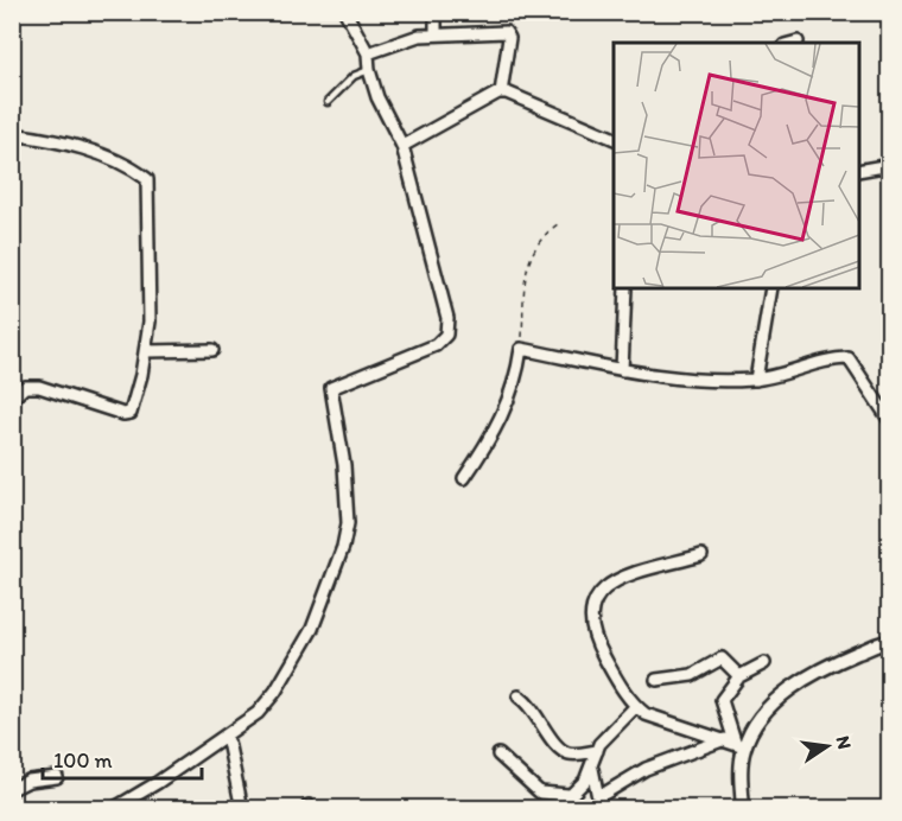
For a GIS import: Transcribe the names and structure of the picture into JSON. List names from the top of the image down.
{
  "scale_bar": "100 m",
  "north": "right"
}
